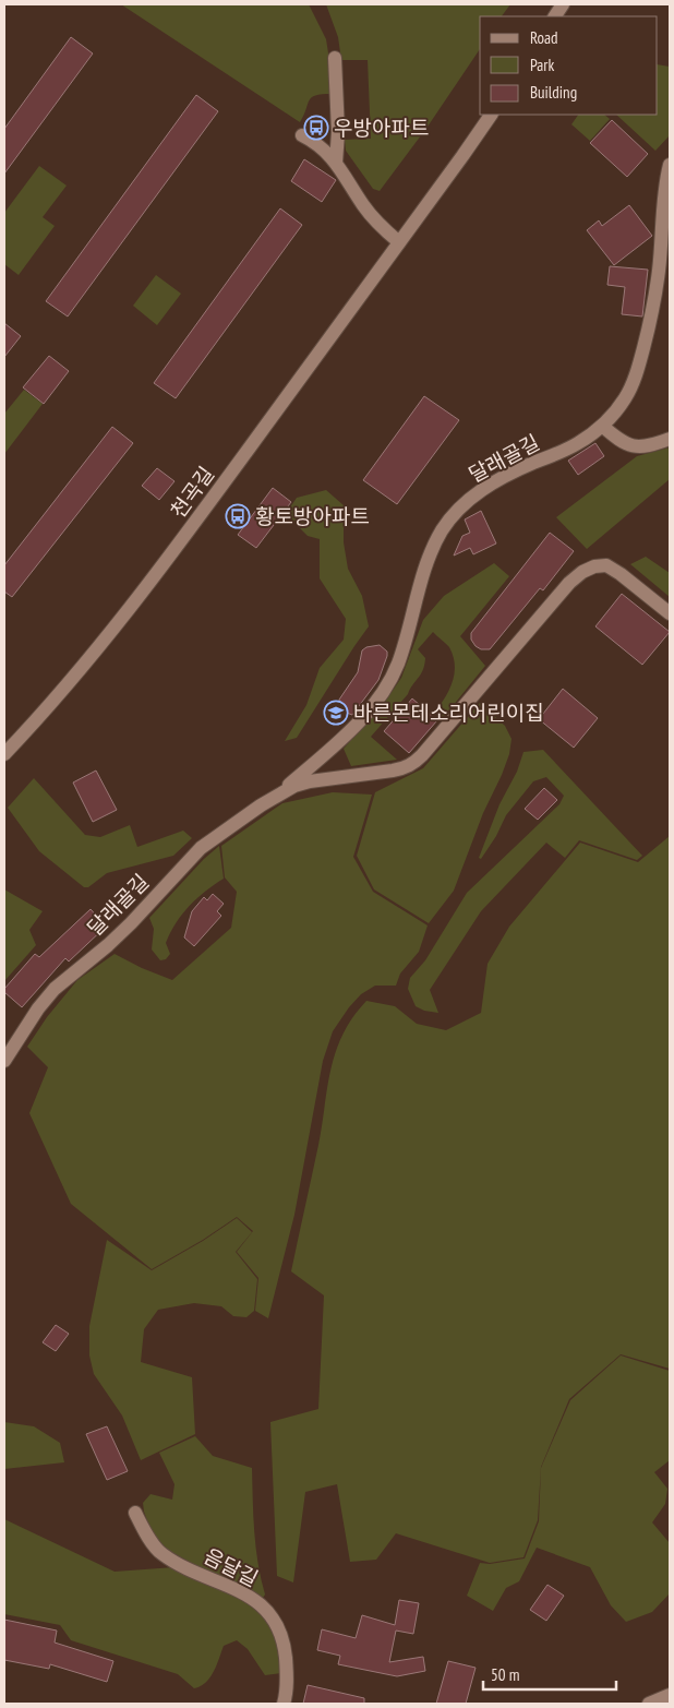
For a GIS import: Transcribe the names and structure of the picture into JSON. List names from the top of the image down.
{
  "streets": {
    "street": ["달래골길", "천곡길", "음달길"]
  },
  "places": {
    "bus stop": ["우방아파트", "황토방아파트"],
    "school or university": ["바른몬테소리어린이집"]
  },
  "legend": ["Road", "Park", "Building"],
  "scale_bar": "50 m"
}
